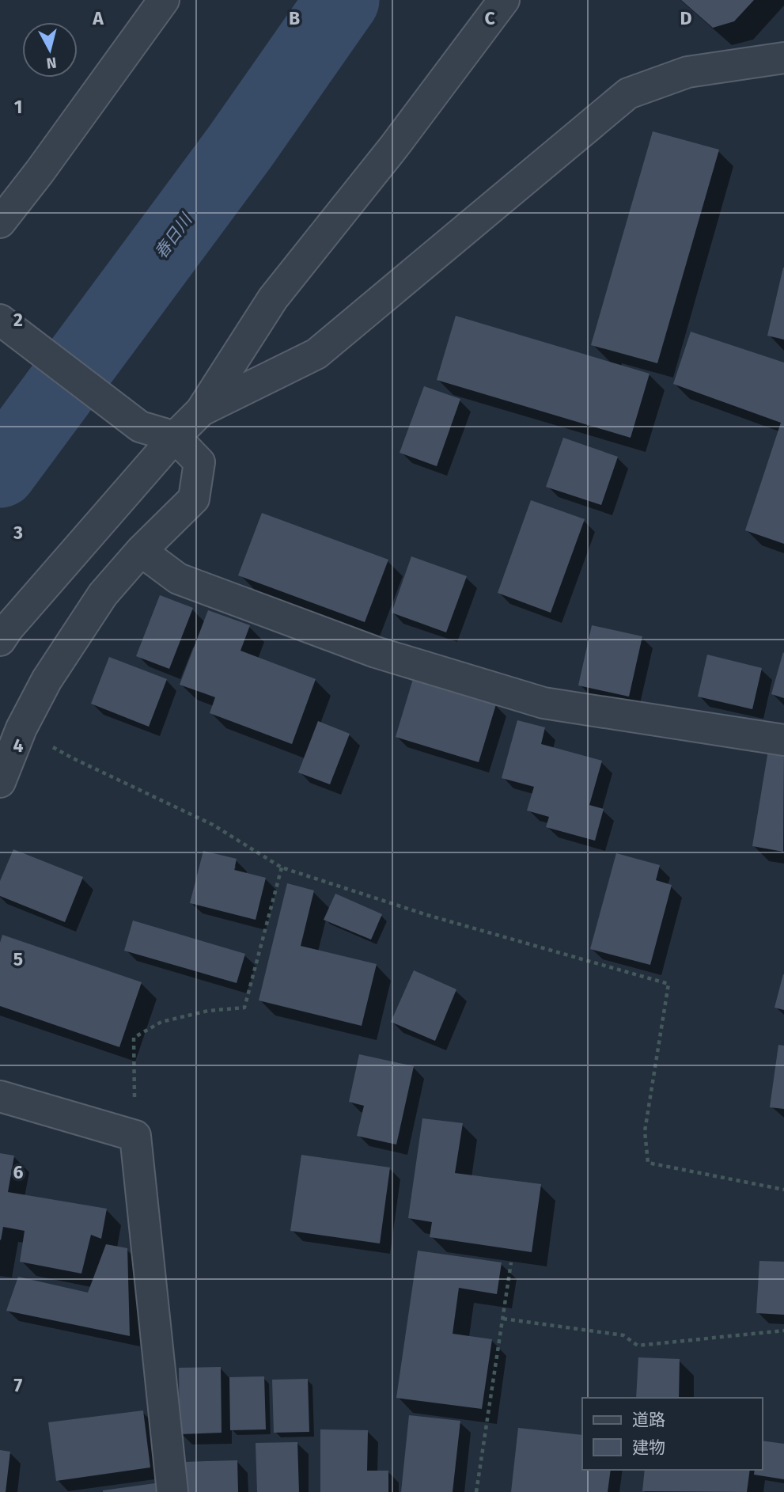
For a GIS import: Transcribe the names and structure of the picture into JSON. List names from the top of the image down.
{
  "water": ["春日川"],
  "legend": ["道路", "建物"],
  "north": "bottom",
  "grid": {
    "columns": [
      "A",
      "B",
      "C",
      "D"
    ],
    "rows": [
      "1",
      "2",
      "3",
      "4",
      "5",
      "6",
      "7"
    ]
  }
}
